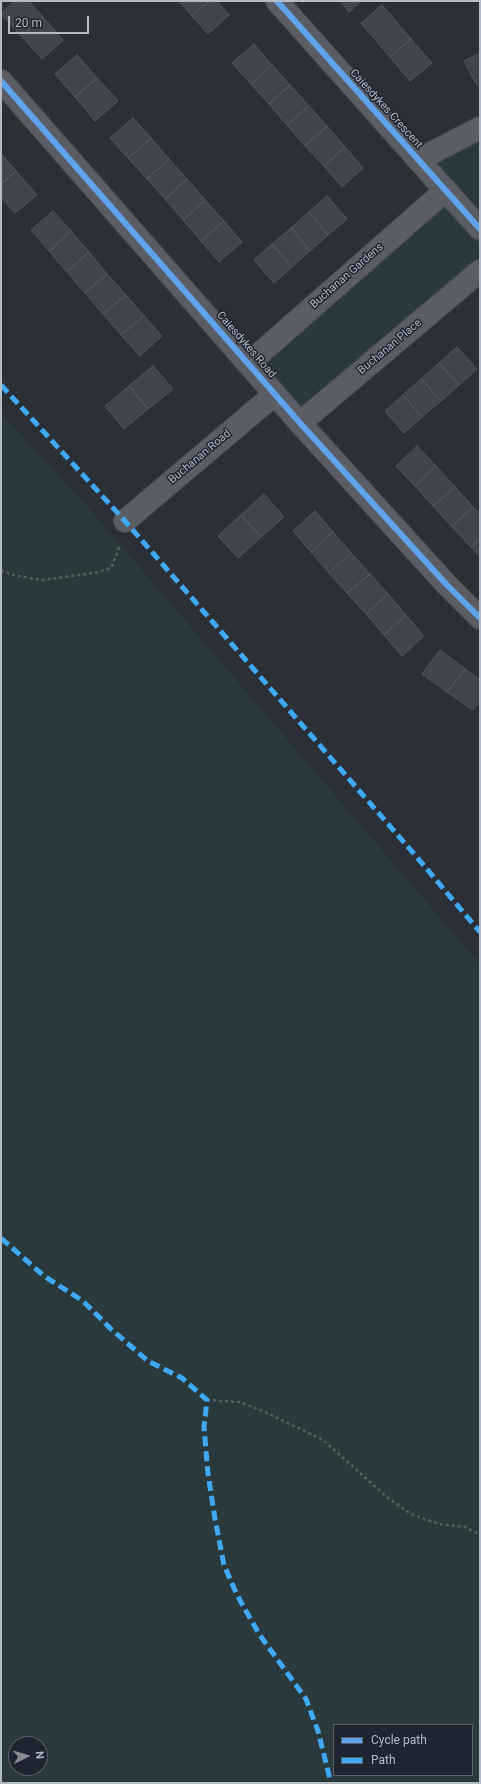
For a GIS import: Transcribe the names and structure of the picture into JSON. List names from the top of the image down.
{
  "streets": {
    "street": [
      "Caiesdykes Crescent",
      "Buchanan Gardens",
      "Caiesdykes Road",
      "Buchanan Place",
      "Buchanan Road"
    ]
  },
  "crossings": [
    ["Caiesdykes Crescent", "Buchanan Gardens"],
    ["Buchanan Gardens", "Caiesdykes Road"],
    ["Caiesdykes Road", "Buchanan Place"],
    ["Caiesdykes Road", "Buchanan Road"]
  ],
  "legend": ["Cycle path", "Path"],
  "scale_bar": "20 m",
  "north": "right"
}
